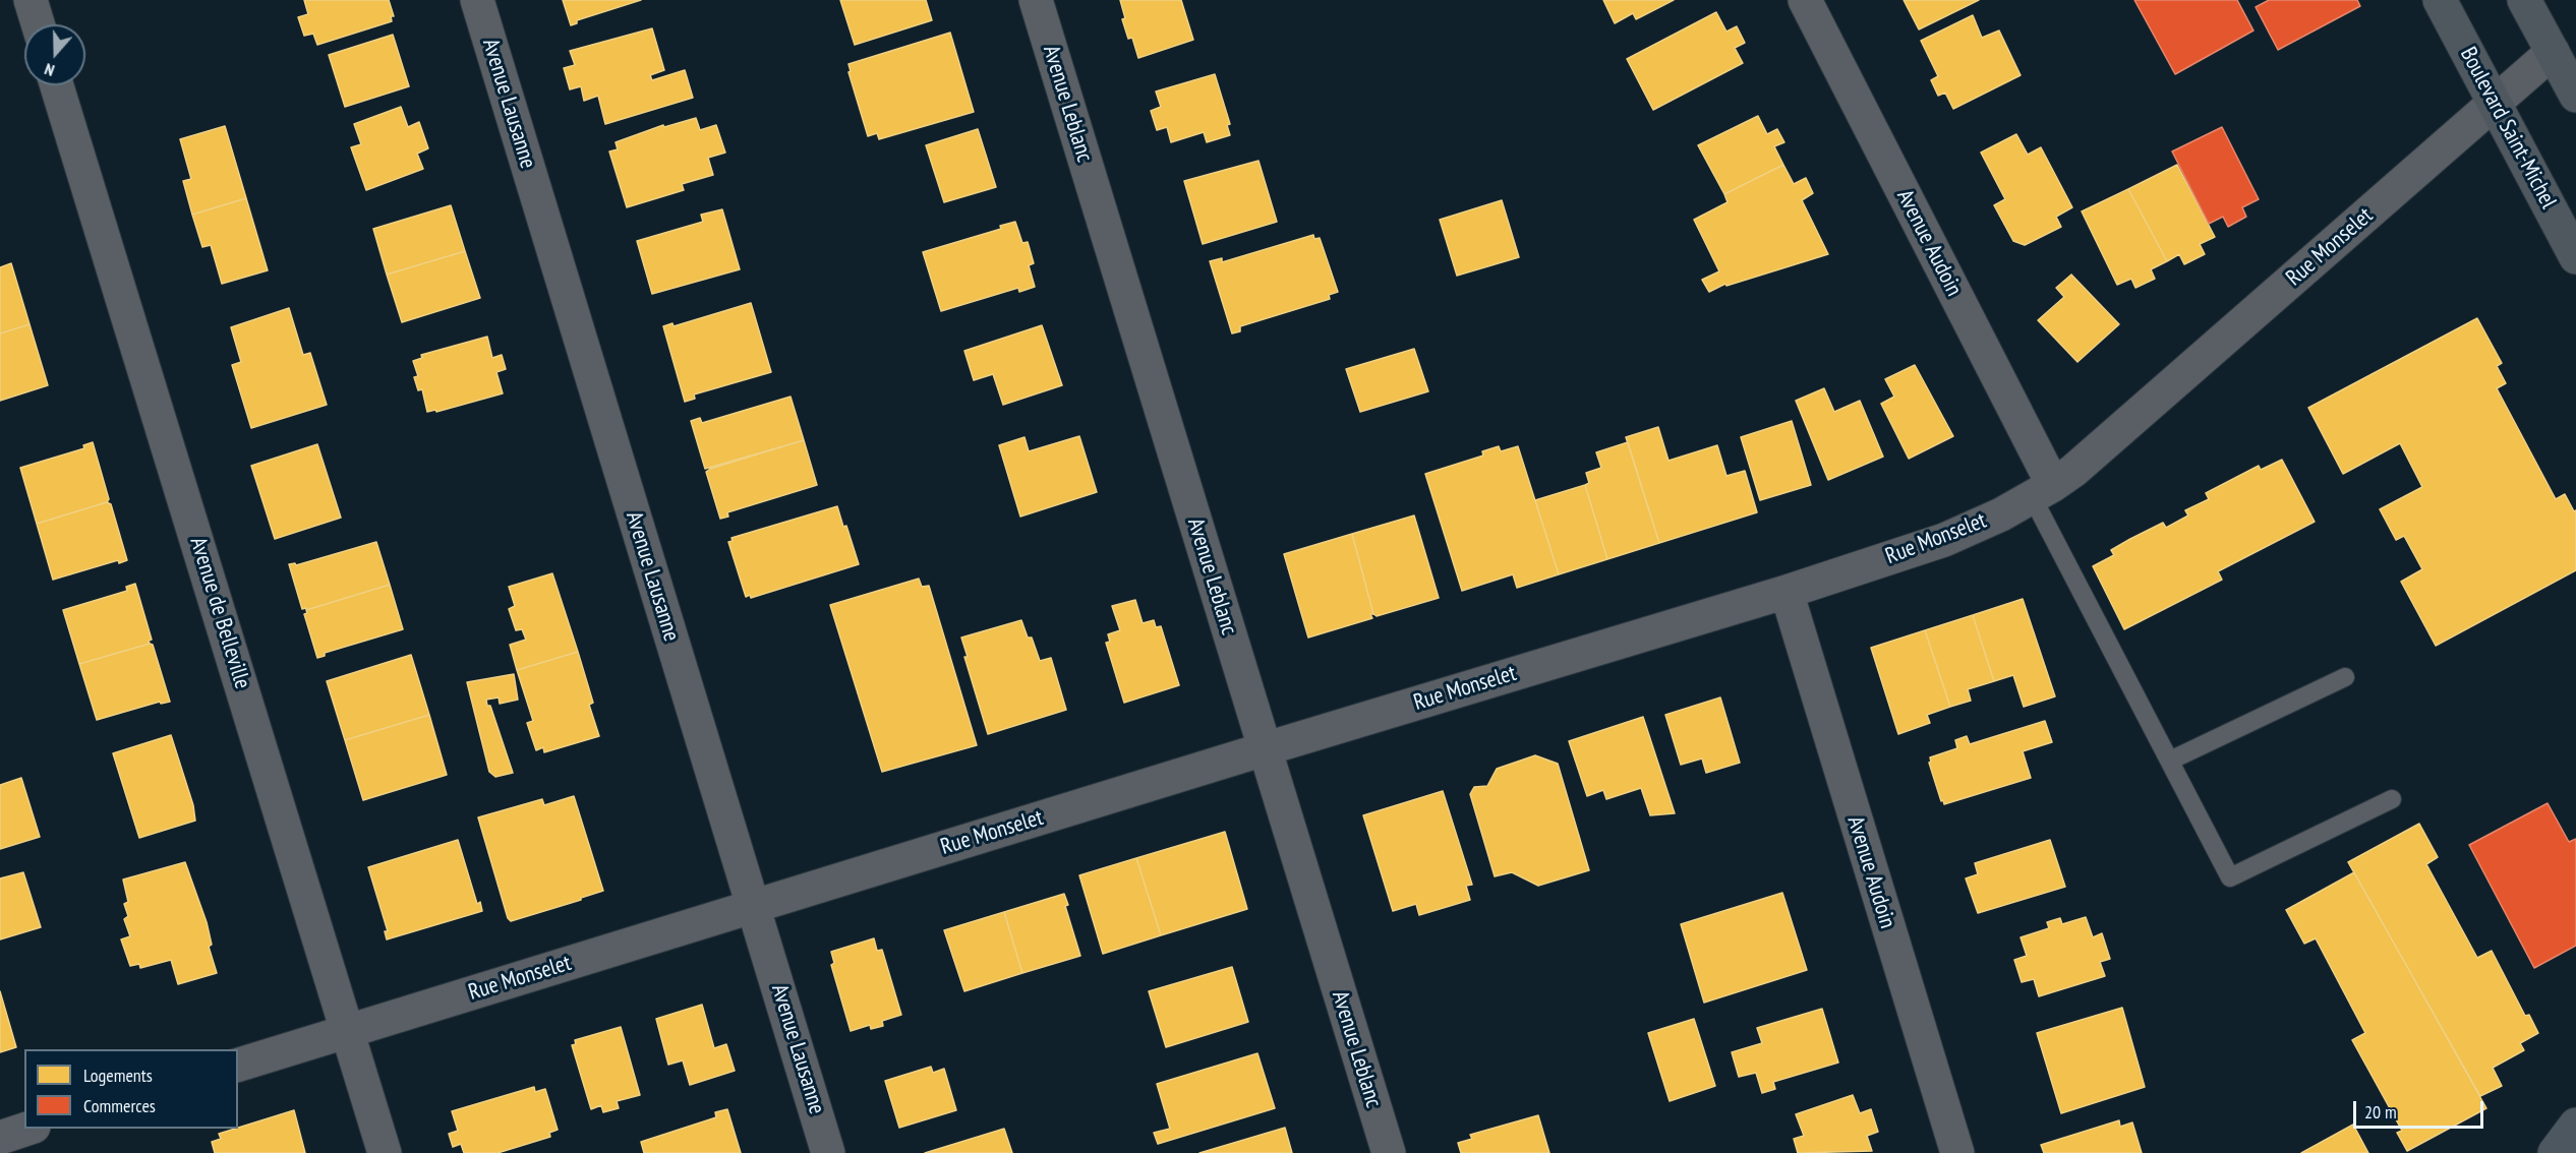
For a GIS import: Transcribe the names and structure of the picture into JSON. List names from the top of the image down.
{
  "streets": {
    "main road": ["Boulevard Saint-Michel"],
    "street": [
      "Avenue Lausanne",
      "Avenue Leblanc",
      "Avenue Audoin",
      "Rue Monselet",
      "Avenue de Belleville"
    ]
  },
  "crossings": [
    ["Avenue Lausanne", "Rue Monselet"],
    ["Avenue Leblanc", "Rue Monselet"],
    ["Boulevard Saint-Michel", "Rue Monselet"],
    ["Avenue Audoin", "Rue Monselet"],
    ["Rue Monselet", "Avenue de Belleville"]
  ],
  "legend": ["Logements", "Commerces"],
  "scale_bar": "20 m",
  "north": "bottom"
}
